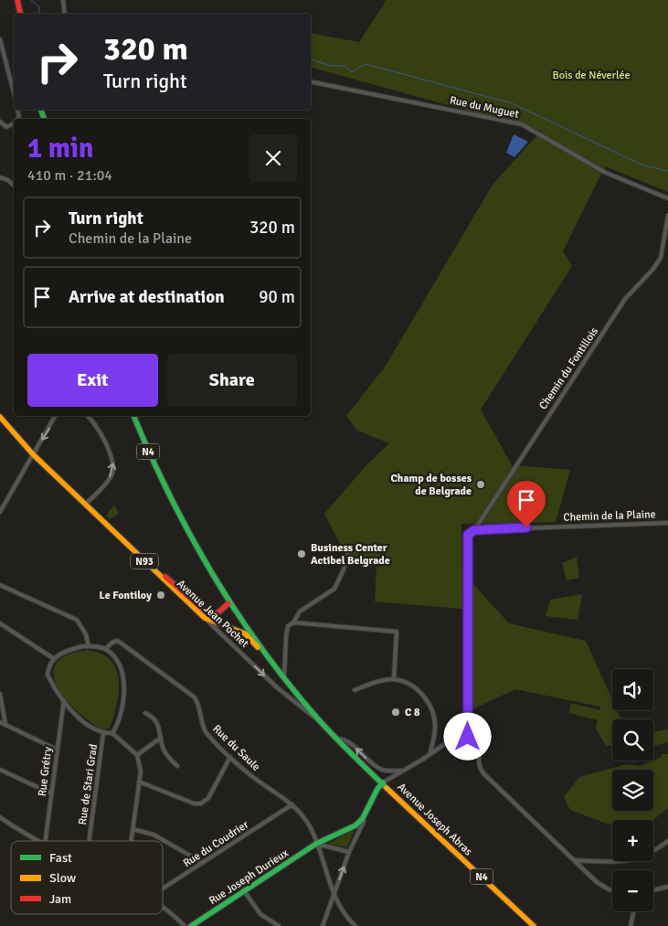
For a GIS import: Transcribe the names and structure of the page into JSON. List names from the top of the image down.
{
  "streets": {
    "main road": [
      "N4",
      "N93",
      "Avenue Jean Pochet",
      "Avenue Joseph Abras",
      "Rue Joseph Durieux"
    ],
    "street": [
      "Rue du Muguet",
      "Chemin du Fontillois",
      "Chemin de la Plaine",
      "Rue du Saule",
      "Rue Grétry",
      "Rue de Stari Grad",
      "Rue du Coudrier"
    ]
  },
  "crossings": [
    ["Chemin du Fontillois", "Chemin de la Plaine"],
    ["N4", "N93"],
    ["N4", "Avenue Jean Pochet"],
    ["N93", "Avenue Jean Pochet"],
    ["Avenue Jean Pochet", "Avenue Joseph Abras"],
    ["Rue du Saule", "Rue Grétry"],
    ["Rue du Saule", "Rue de Stari Grad"],
    ["Rue du Saule", "Rue du Coudrier"],
    ["Rue du Saule", "Rue Joseph Durieux"],
    ["Rue Grétry", "Rue de Stari Grad"]
  ],
  "parks": ["Bois de Néverlée"],
  "places": [
    "Champ de bosses de Belgrade",
    "Business Center Actibel Belgrade",
    "Le Fontiloy",
    "C 8"
  ],
  "legend": ["Fast", "Slow", "Jam"],
  "page": {
    "turn": ["320 m", "Turn right"],
    "heading": ["1 min", "410 m · 21:04"],
    "list": [
      {
        "name": "Turn right",
        "note": "Chemin de la Plaine",
        "value": "320 m"
      },
      {
        "name": "Arrive at destination",
        "value": "90 m"
      }
    ],
    "buttons": ["Exit", "Share"],
    "map_buttons": ["+", "−"]
  }
}
